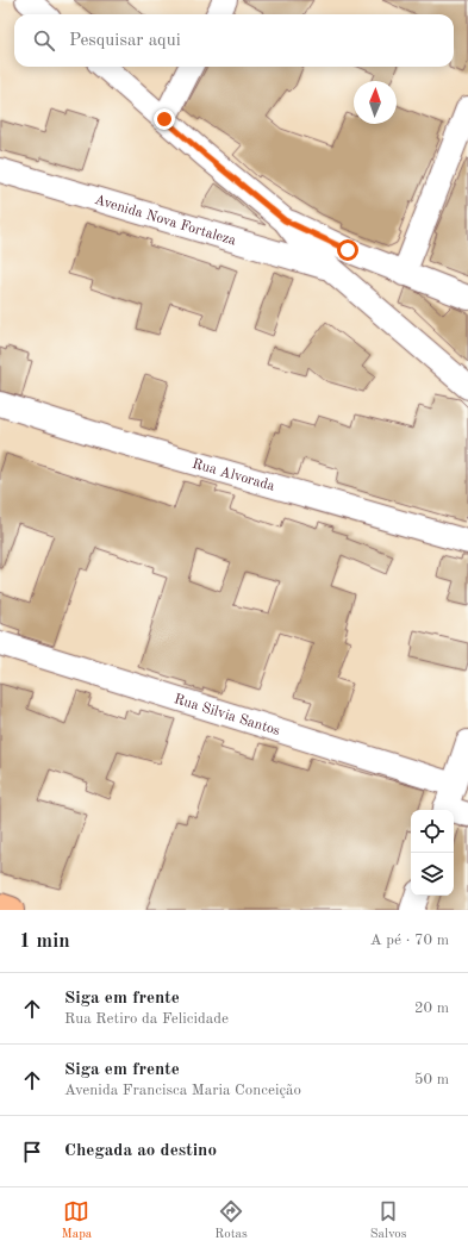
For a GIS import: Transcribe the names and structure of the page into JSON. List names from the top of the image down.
{
  "streets": {
    "street": ["Avenida Nova Fortaleza", "Rua Alvorada", "Rua Silvia Santos"]
  },
  "north": "top",
  "page": {
    "search": "Pesquisar aqui",
    "heading": ["1 min", "A pé · 70 m"],
    "list": [
      ["Siga em frente", "Rua Retiro da Felicidade", "20 m"],
      ["Siga em frente", "Avenida Francisca Maria Conceição", "50 m"],
      "Chegada ao destino"
    ],
    "nav": ["Mapa", "Rotas", "Salvos"]
  }
}
